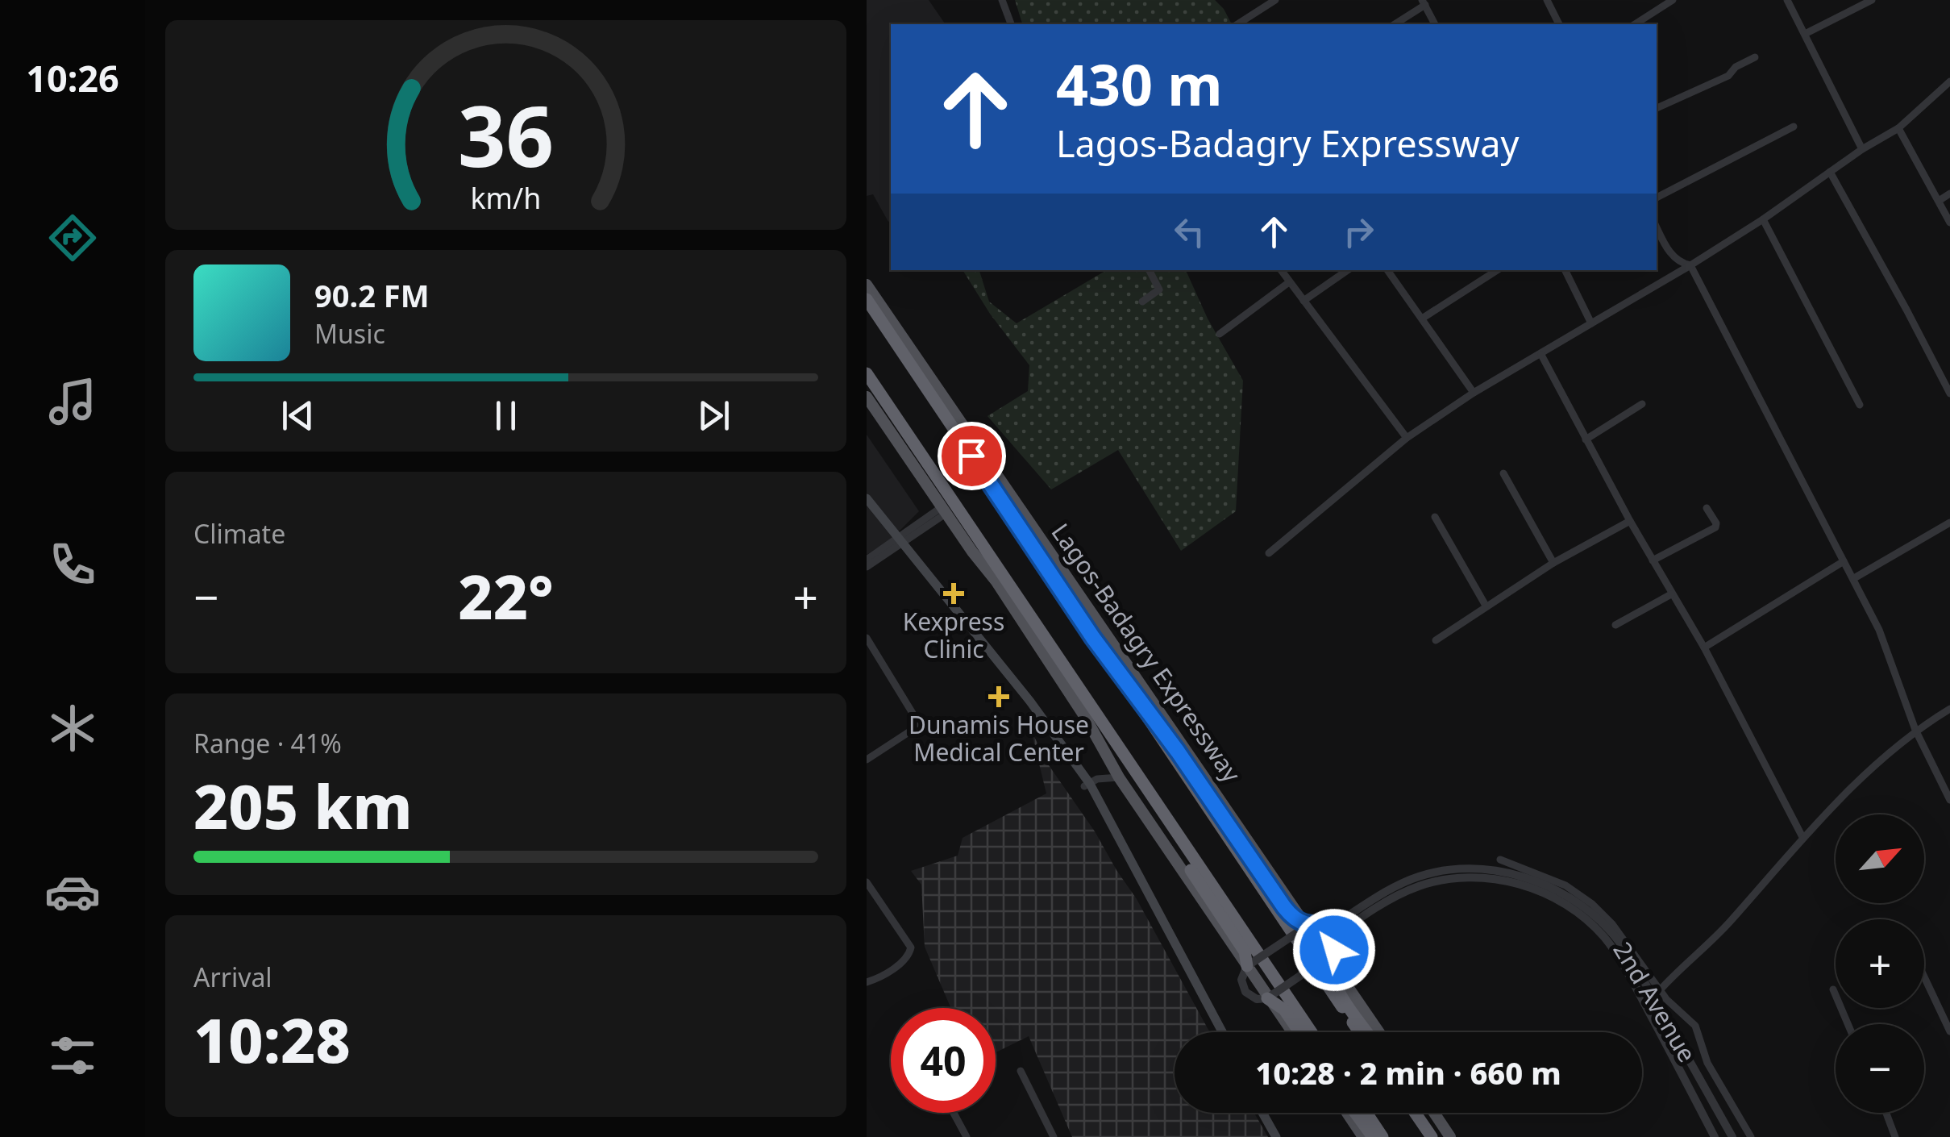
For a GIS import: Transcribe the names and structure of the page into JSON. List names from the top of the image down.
{
  "streets": {
    "highway": ["Lagos-Badagry Expressway"],
    "street": ["2nd Avenue"]
  },
  "places": {
    "health": ["Kexpress Clinic", "Dunamis House Medical Center"]
  },
  "north": "top right",
  "page": {
    "tabs": "10:26",
    "turn": ["430 m", "Lagos-Badagry Expressway"],
    "song": ["90.2 FM", "Music"],
    "tile": [
      "Climate",
      ["Range · 41%", "205 km"],
      ["Arrival", "10:28"]
    ],
    "heat": ["−", "22°", "+"],
    "map_buttons": ["+", "−"],
    "limit": "40",
    "trip": "10:28 · 2 min · 660 m",
    "gauge": ["36", "km/h"]
  }
}
